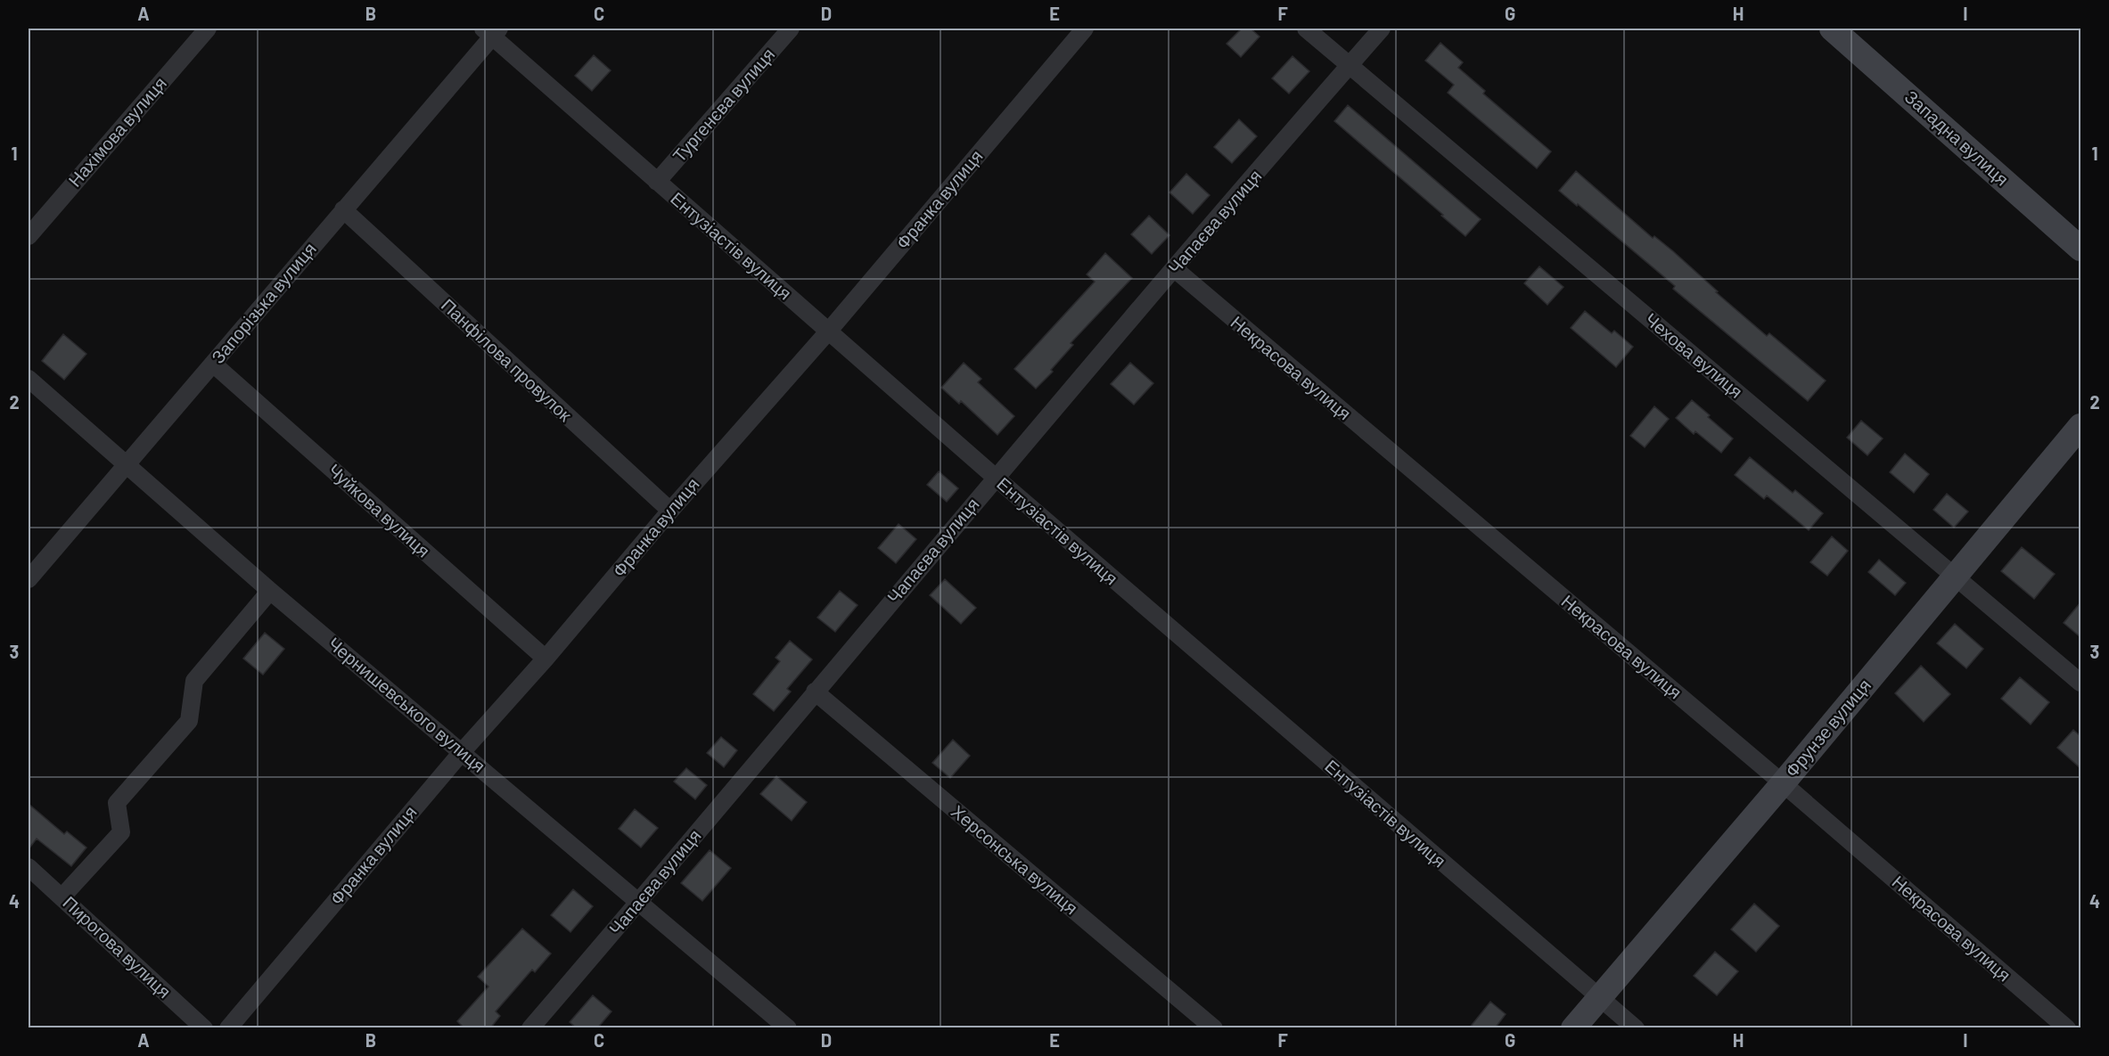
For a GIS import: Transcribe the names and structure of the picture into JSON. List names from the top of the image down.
{
  "streets": {
    "street": [
      "Тургенєва вулиця",
      "Нахімова вулиця",
      "Западна вулиця",
      "Франка вулиця",
      "Чапаєва вулиця",
      "Ентузіастів вулиця",
      "Запорізька вулиця",
      "Чехова вулиця",
      "Панфілова провулок",
      "Некрасова вулиця",
      "Чуйкова вулиця",
      "Чернишевського вулиця",
      "Фрунзе вулиця",
      "Херсонська вулиця",
      "Пирогова вулиця"
    ]
  },
  "crossings": [
    ["Тургенєва вулиця", "Ентузіастів вулиця"],
    ["Франка вулиця", "Ентузіастів вулиця"],
    ["Франка вулиця", "Панфілова провулок"],
    ["Франка вулиця", "Чуйкова вулиця"],
    ["Франка вулиця", "Чернишевського вулиця"],
    ["Чапаєва вулиця", "Ентузіастів вулиця"],
    ["Чапаєва вулиця", "Чехова вулиця"],
    ["Чапаєва вулиця", "Некрасова вулиця"],
    ["Чапаєва вулиця", "Чернишевського вулиця"],
    ["Чапаєва вулиця", "Херсонська вулиця"],
    ["Ентузіастів вулиця", "Запорізька вулиця"],
    ["Ентузіастів вулиця", "Фрунзе вулиця"],
    ["Запорізька вулиця", "Панфілова провулок"],
    ["Запорізька вулиця", "Чуйкова вулиця"],
    ["Запорізька вулиця", "Чернишевського вулиця"],
    ["Чехова вулиця", "Фрунзе вулиця"],
    ["Некрасова вулиця", "Фрунзе вулиця"]
  ],
  "grid": {
    "columns": [
      "A",
      "B",
      "C",
      "D",
      "E",
      "F",
      "G",
      "H",
      "I"
    ],
    "rows": [
      "1",
      "2",
      "3",
      "4"
    ]
  }
}
